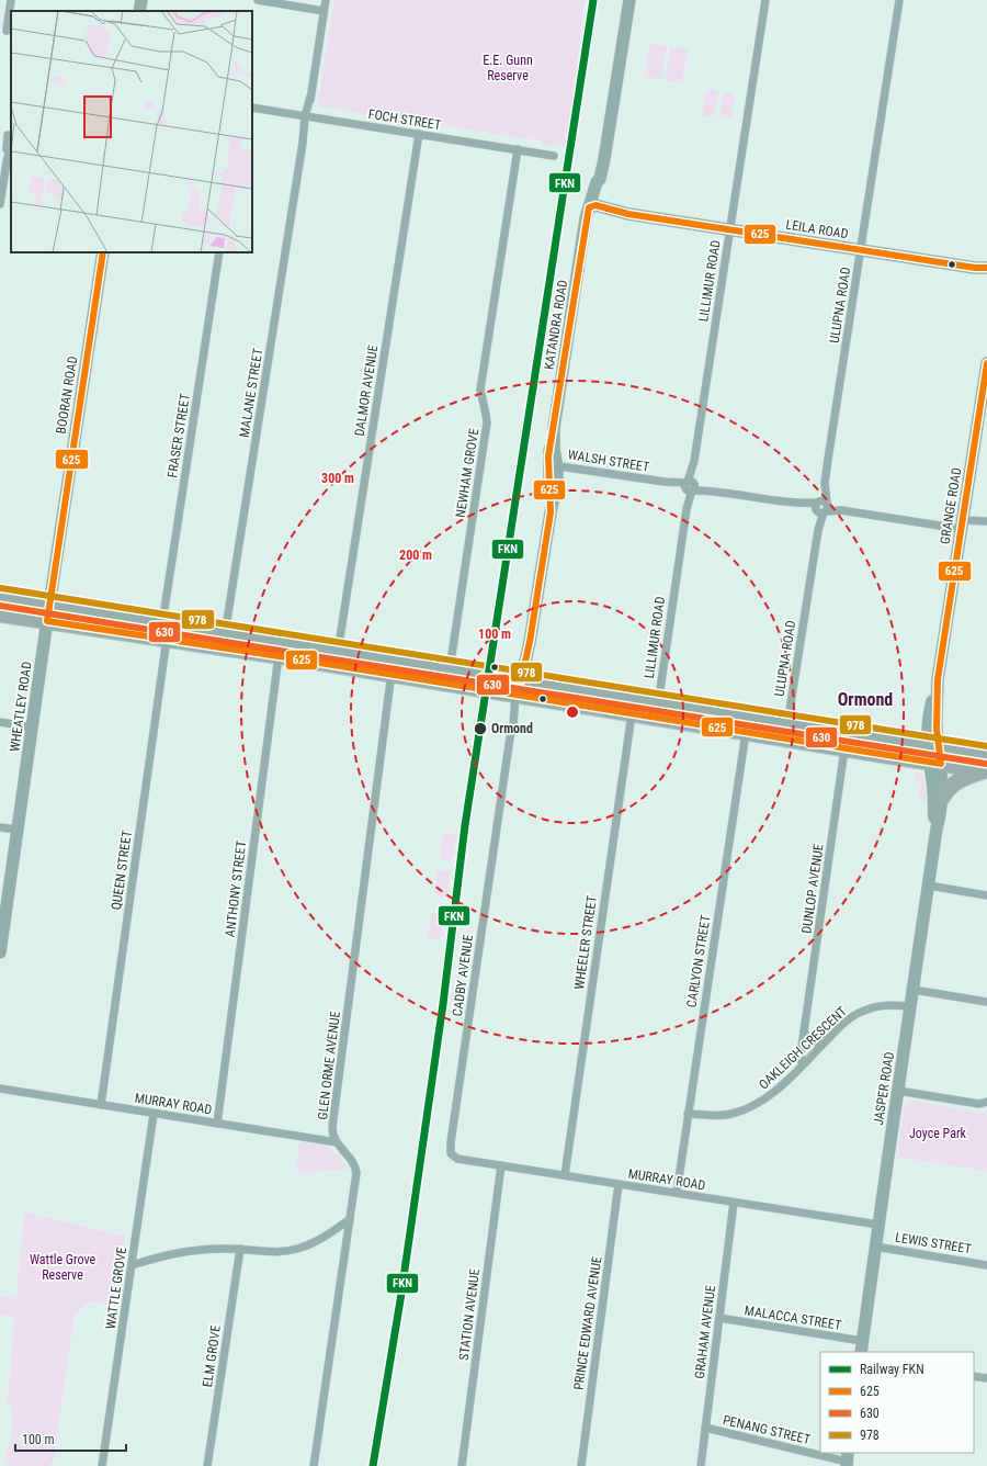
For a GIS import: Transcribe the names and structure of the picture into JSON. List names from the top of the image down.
{
  "streets": {
    "street": [
      "FOCH STREET",
      "LEILA ROAD",
      "LILLIMUR ROAD",
      "ULUPNA ROAD",
      "KATANDRA ROAD",
      "DALMOR AVENUE",
      "MALANE STREET",
      "BOORAN ROAD",
      "FRASER STREET",
      "WALSH STREET",
      "NEWHAM GROVE",
      "GRANGE ROAD",
      "WHEATLEY ROAD",
      "QUEEN STREET",
      "ANTHONY STREET",
      "DUNLOP AVENUE",
      "WHEELER STREET",
      "CARLYON STREET",
      "CADBY AVENUE",
      "OAKLEIGH CRESCENT",
      "GLEN ORME AVENUE",
      "JASPER ROAD",
      "MURRAY ROAD",
      "LEWIS STREET",
      "WATTLE GROVE",
      "STATION AVENUE",
      "MALACCA STREET",
      "PRINCE EDWARD AVENUE",
      "GRAHAM AVENUE",
      "ELM GROVE",
      "PENANG STREET"
    ]
  },
  "crossings": [
    ["FOCH STREET", "DALMOR AVENUE"],
    ["FOCH STREET", "MALANE STREET"],
    ["FOCH STREET", "NEWHAM GROVE"],
    ["LEILA ROAD", "LILLIMUR ROAD"],
    ["LEILA ROAD", "ULUPNA ROAD"],
    ["LEILA ROAD", "KATANDRA ROAD"],
    ["LILLIMUR ROAD", "WALSH STREET"],
    ["ULUPNA ROAD", "WALSH STREET"],
    ["KATANDRA ROAD", "WALSH STREET"],
    ["KATANDRA ROAD", "CADBY AVENUE"],
    ["BOORAN ROAD", "WHEATLEY ROAD"],
    ["WALSH STREET", "GRANGE ROAD"],
    ["GRANGE ROAD", "JASPER ROAD"],
    ["QUEEN STREET", "MURRAY ROAD"],
    ["ANTHONY STREET", "MURRAY ROAD"],
    ["DUNLOP AVENUE", "OAKLEIGH CRESCENT"],
    ["WHEELER STREET", "MURRAY ROAD"],
    ["CARLYON STREET", "OAKLEIGH CRESCENT"],
    ["CARLYON STREET", "MURRAY ROAD"],
    ["CADBY AVENUE", "MURRAY ROAD"],
    ["OAKLEIGH CRESCENT", "JASPER ROAD"],
    ["GLEN ORME AVENUE", "MURRAY ROAD"],
    ["JASPER ROAD", "MURRAY ROAD"],
    ["JASPER ROAD", "LEWIS STREET"],
    ["JASPER ROAD", "MALACCA STREET"],
    ["MURRAY ROAD", "WATTLE GROVE"],
    ["MURRAY ROAD", "STATION AVENUE"],
    ["MURRAY ROAD", "PRINCE EDWARD AVENUE"],
    ["MURRAY ROAD", "GRAHAM AVENUE"],
    ["MALACCA STREET", "GRAHAM AVENUE"],
    ["GRAHAM AVENUE", "PENANG STREET"]
  ],
  "districts": ["Ormond"],
  "parks": ["E.E. Gunn Reserve", "Joyce Park", "Wattle Grove Reserve"],
  "places": ["Ormond"],
  "lines": [
    "rail line FKN",
    "transit line 625",
    "transit line 978",
    "transit line 630"
  ],
  "legend": [
    "Railway FKN",
    "625",
    "630",
    "978"
  ],
  "scale_bar": "100 m",
  "rings": ["300 m", "200 m", "100 m"]
}
